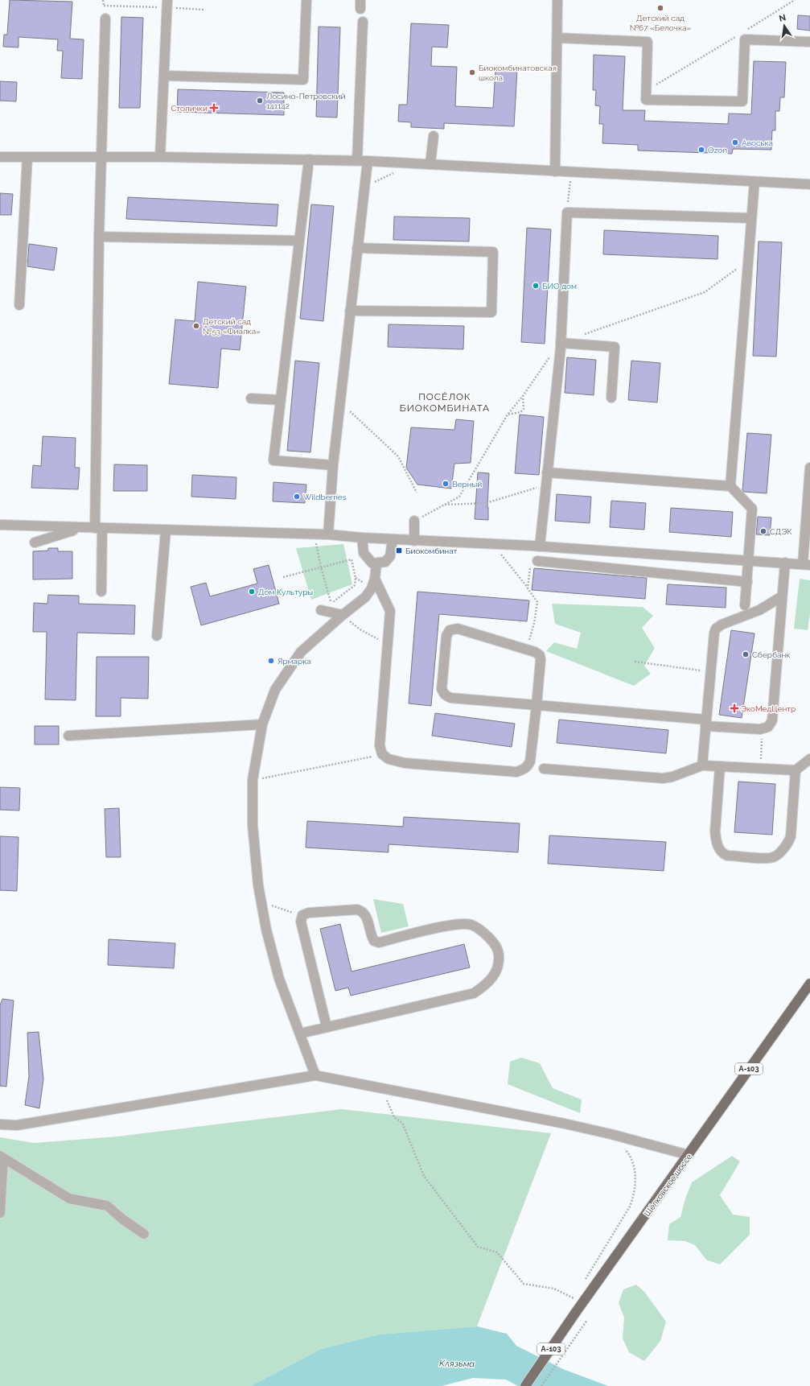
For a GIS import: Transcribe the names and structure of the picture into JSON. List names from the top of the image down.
{
  "streets": {
    "main road": ["А-103", "Щёлковское шоссе"]
  },
  "districts": ["ПОСЁЛОК БИОКОМБИНАТА"],
  "water": ["Клязьма"],
  "places": {
    "other": [
      "Детский сад №67 «Белочка»",
      "Биокомбинатовская школа",
      "Лосино-Петровский 141142",
      "Авоська",
      "Ozon",
      "БИО дом",
      "Детский сад №53 «Фиалка»",
      "Верный",
      "Wildberries",
      "СДЭК",
      "Дом Культуры",
      "Сбербанк",
      "Ярмарка"
    ],
    "health": ["Столички", "ЭкоМедЦентр"],
    "transit": ["Биокомбинат"]
  },
  "north": "top"
}
